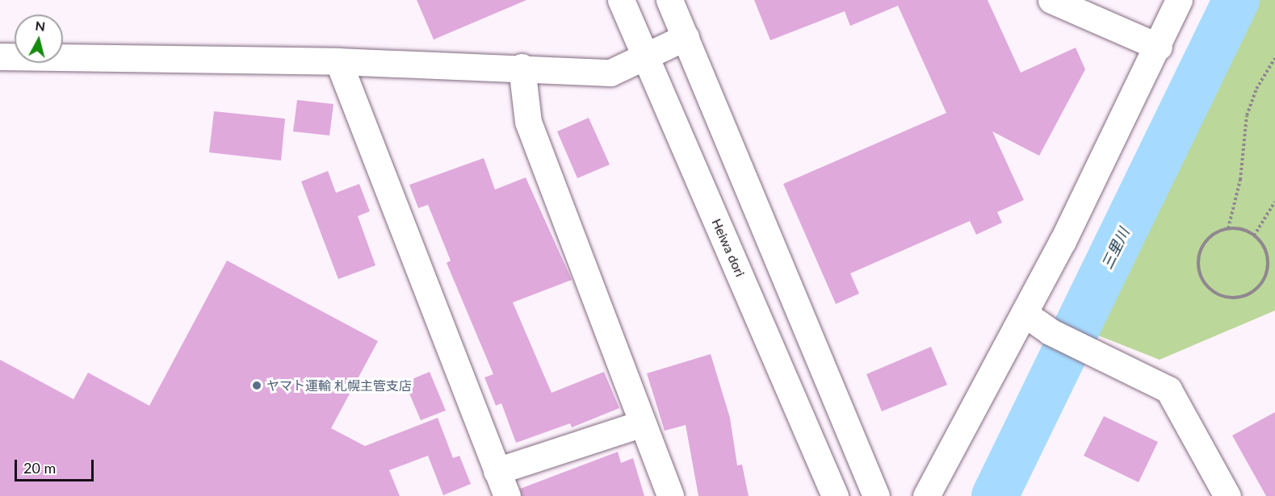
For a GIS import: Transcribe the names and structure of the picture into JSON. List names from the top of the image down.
{
  "streets": {
    "street": ["Heiwa dori"]
  },
  "water": ["三里川"],
  "places": ["ヤマト運輸 札幌主管支店"],
  "scale_bar": "20 m",
  "north": "top"
}
